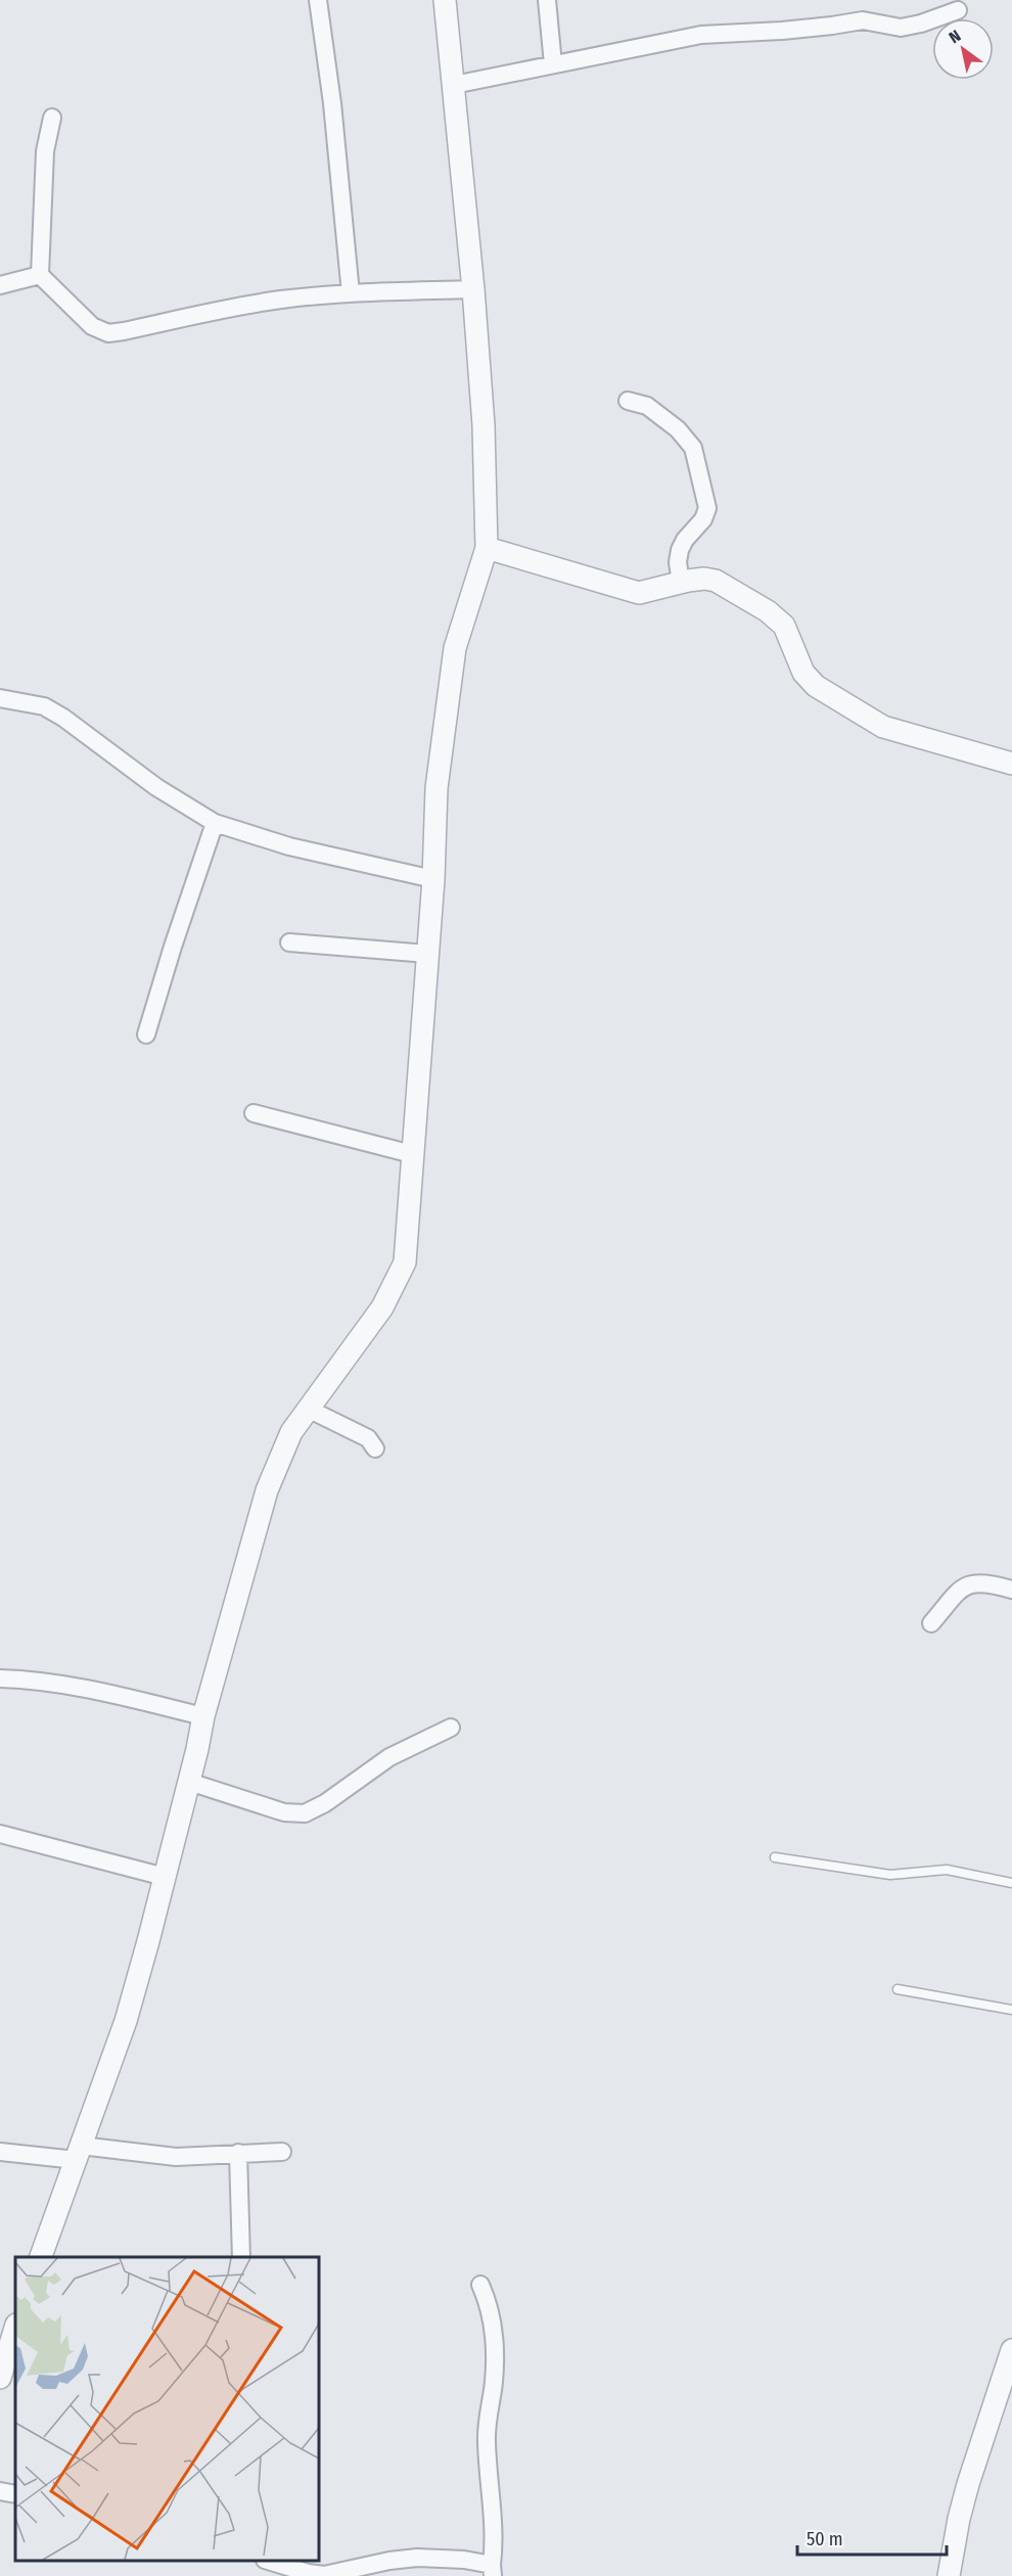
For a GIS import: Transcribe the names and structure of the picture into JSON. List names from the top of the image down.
{
  "scale_bar": "50 m",
  "north": "top left"
}
